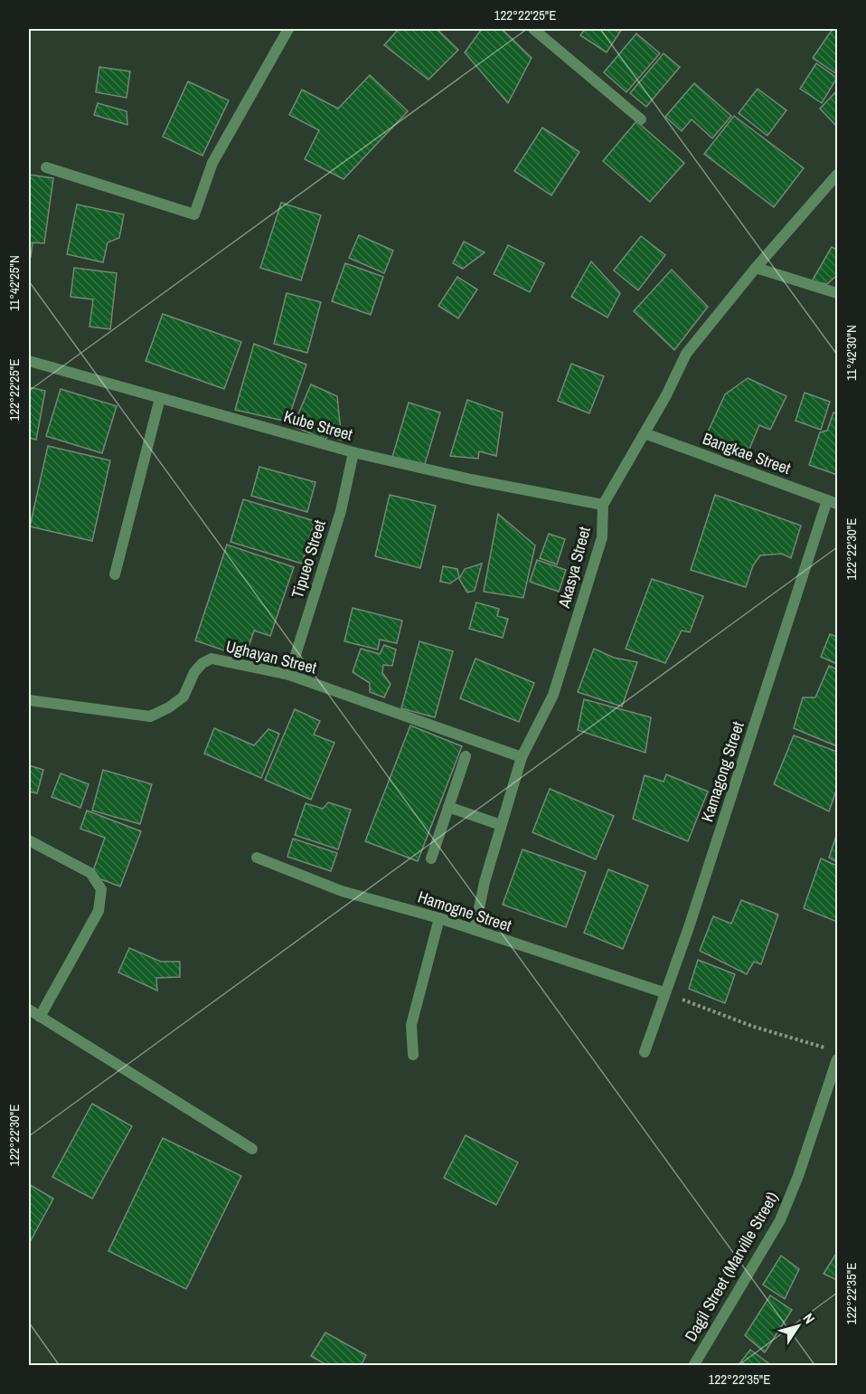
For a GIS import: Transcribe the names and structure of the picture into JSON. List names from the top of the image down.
{
  "streets": {
    "street": [
      "Kube Street",
      "Bangkae Street",
      "Tipueo Street",
      "Akasya Street",
      "Ughayan Street",
      "Kamagong Street",
      "Hamogne Street",
      "Dagil Street (Marville Street)"
    ]
  },
  "crossings": [
    ["Kube Street", "Tipueo Street"],
    ["Kube Street", "Akasya Street"],
    ["Bangkae Street", "Akasya Street"],
    ["Bangkae Street", "Kamagong Street"],
    ["Tipueo Street", "Ughayan Street"],
    ["Akasya Street", "Ughayan Street"],
    ["Akasya Street", "Hamogne Street"],
    ["Kamagong Street", "Hamogne Street"]
  ],
  "north": "top right",
  "coordinates": [
    "122°22'25\"E",
    "11°42'25\"N",
    "11°42'30\"N",
    "122°22'30\"E",
    "122°22'35\"E"
  ]
}
